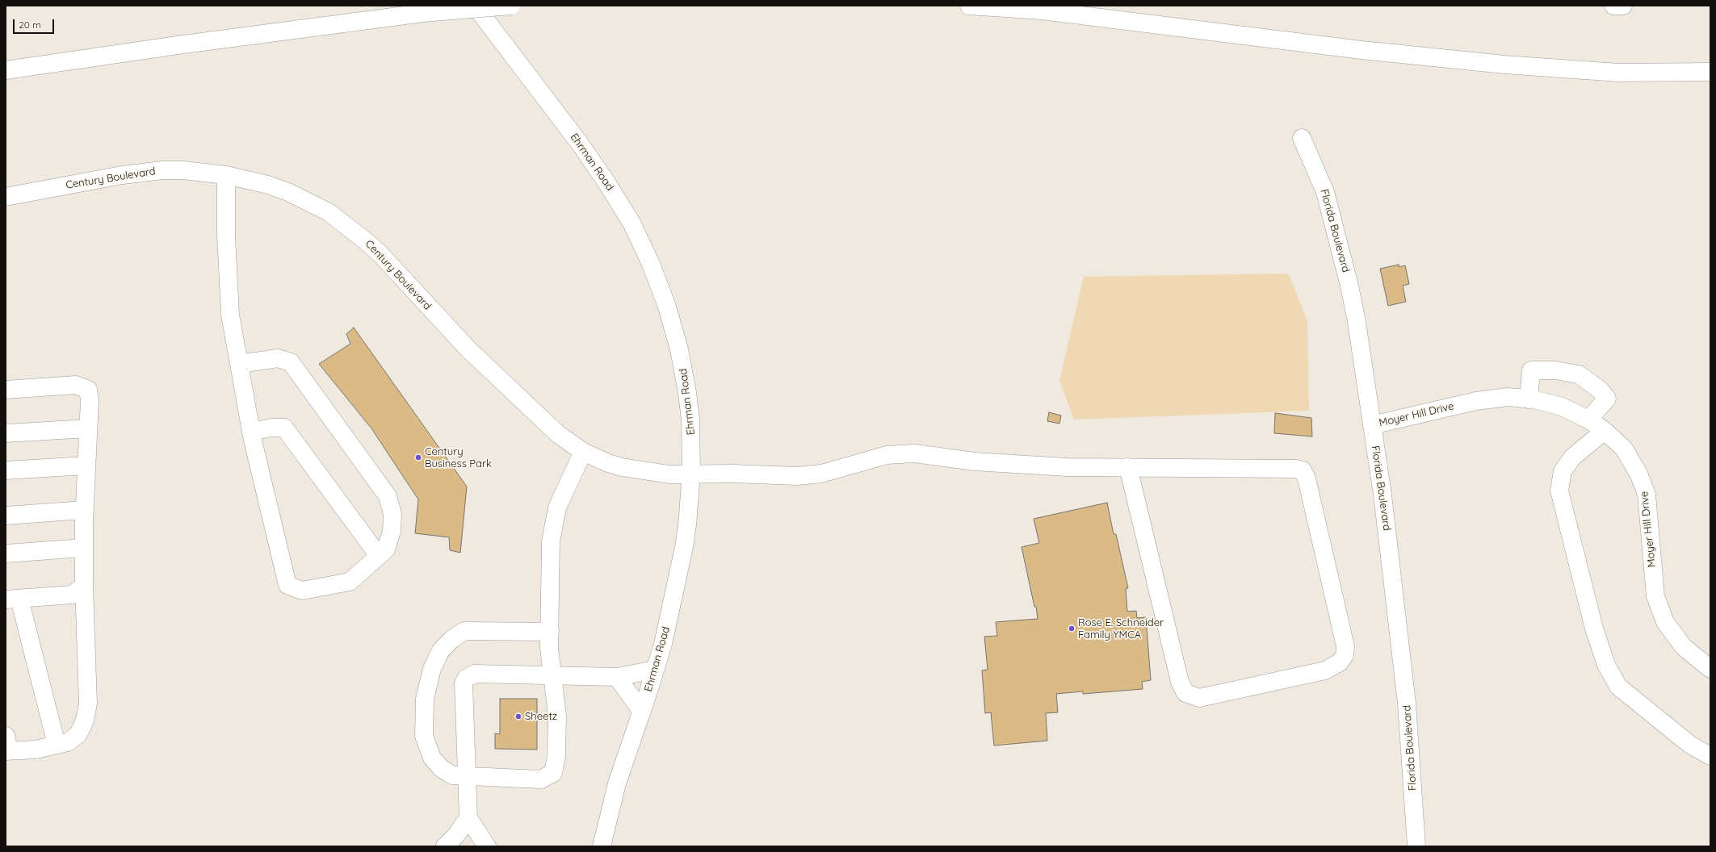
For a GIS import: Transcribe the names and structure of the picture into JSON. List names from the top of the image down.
{
  "streets": {
    "main road": [
      "Ehrman Road",
      "Century Boulevard",
      "Florida Boulevard",
      "Moyer Hill Drive"
    ]
  },
  "crossings": [
    ["Ehrman Road", "Century Boulevard"],
    ["Florida Boulevard", "Moyer Hill Drive"]
  ],
  "places": ["Century Business Park", "Rose E. Schneider Family YMCA", "Sheetz"],
  "scale_bar": "20 m"
}
